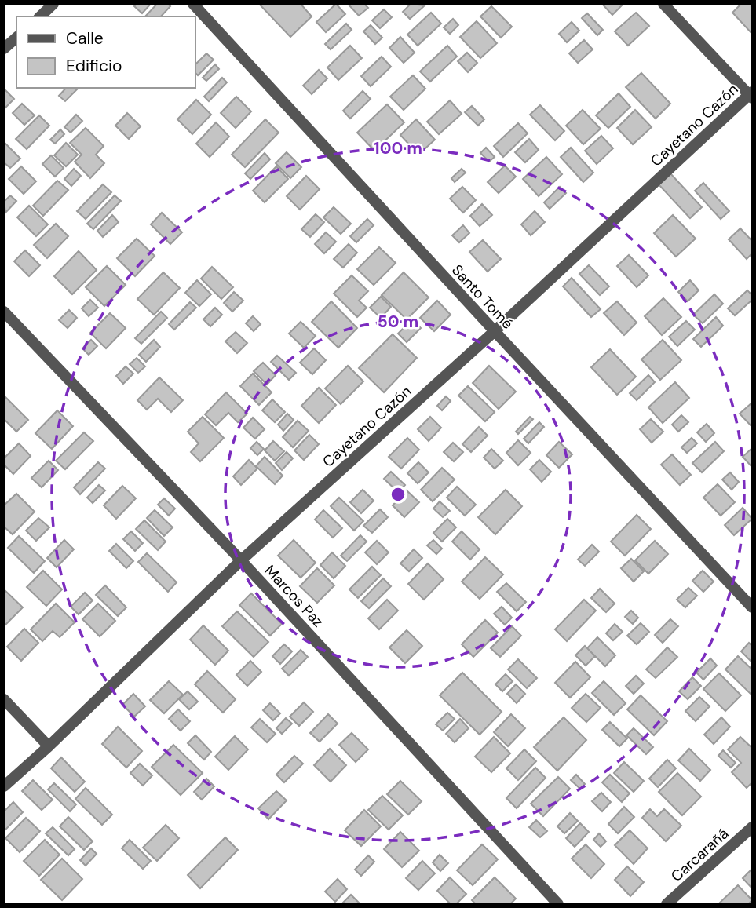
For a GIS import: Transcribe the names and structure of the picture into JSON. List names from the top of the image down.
{
  "streets": {
    "street": [
      "Cayetano Cazón",
      "Santo Tomé",
      "Marcos Paz",
      "Carcarañá"
    ]
  },
  "crossings": [
    ["Cayetano Cazón", "Santo Tomé"],
    ["Cayetano Cazón", "Marcos Paz"]
  ],
  "legend": ["Calle", "Edificio"],
  "rings": ["100 m", "50 m"]
}
